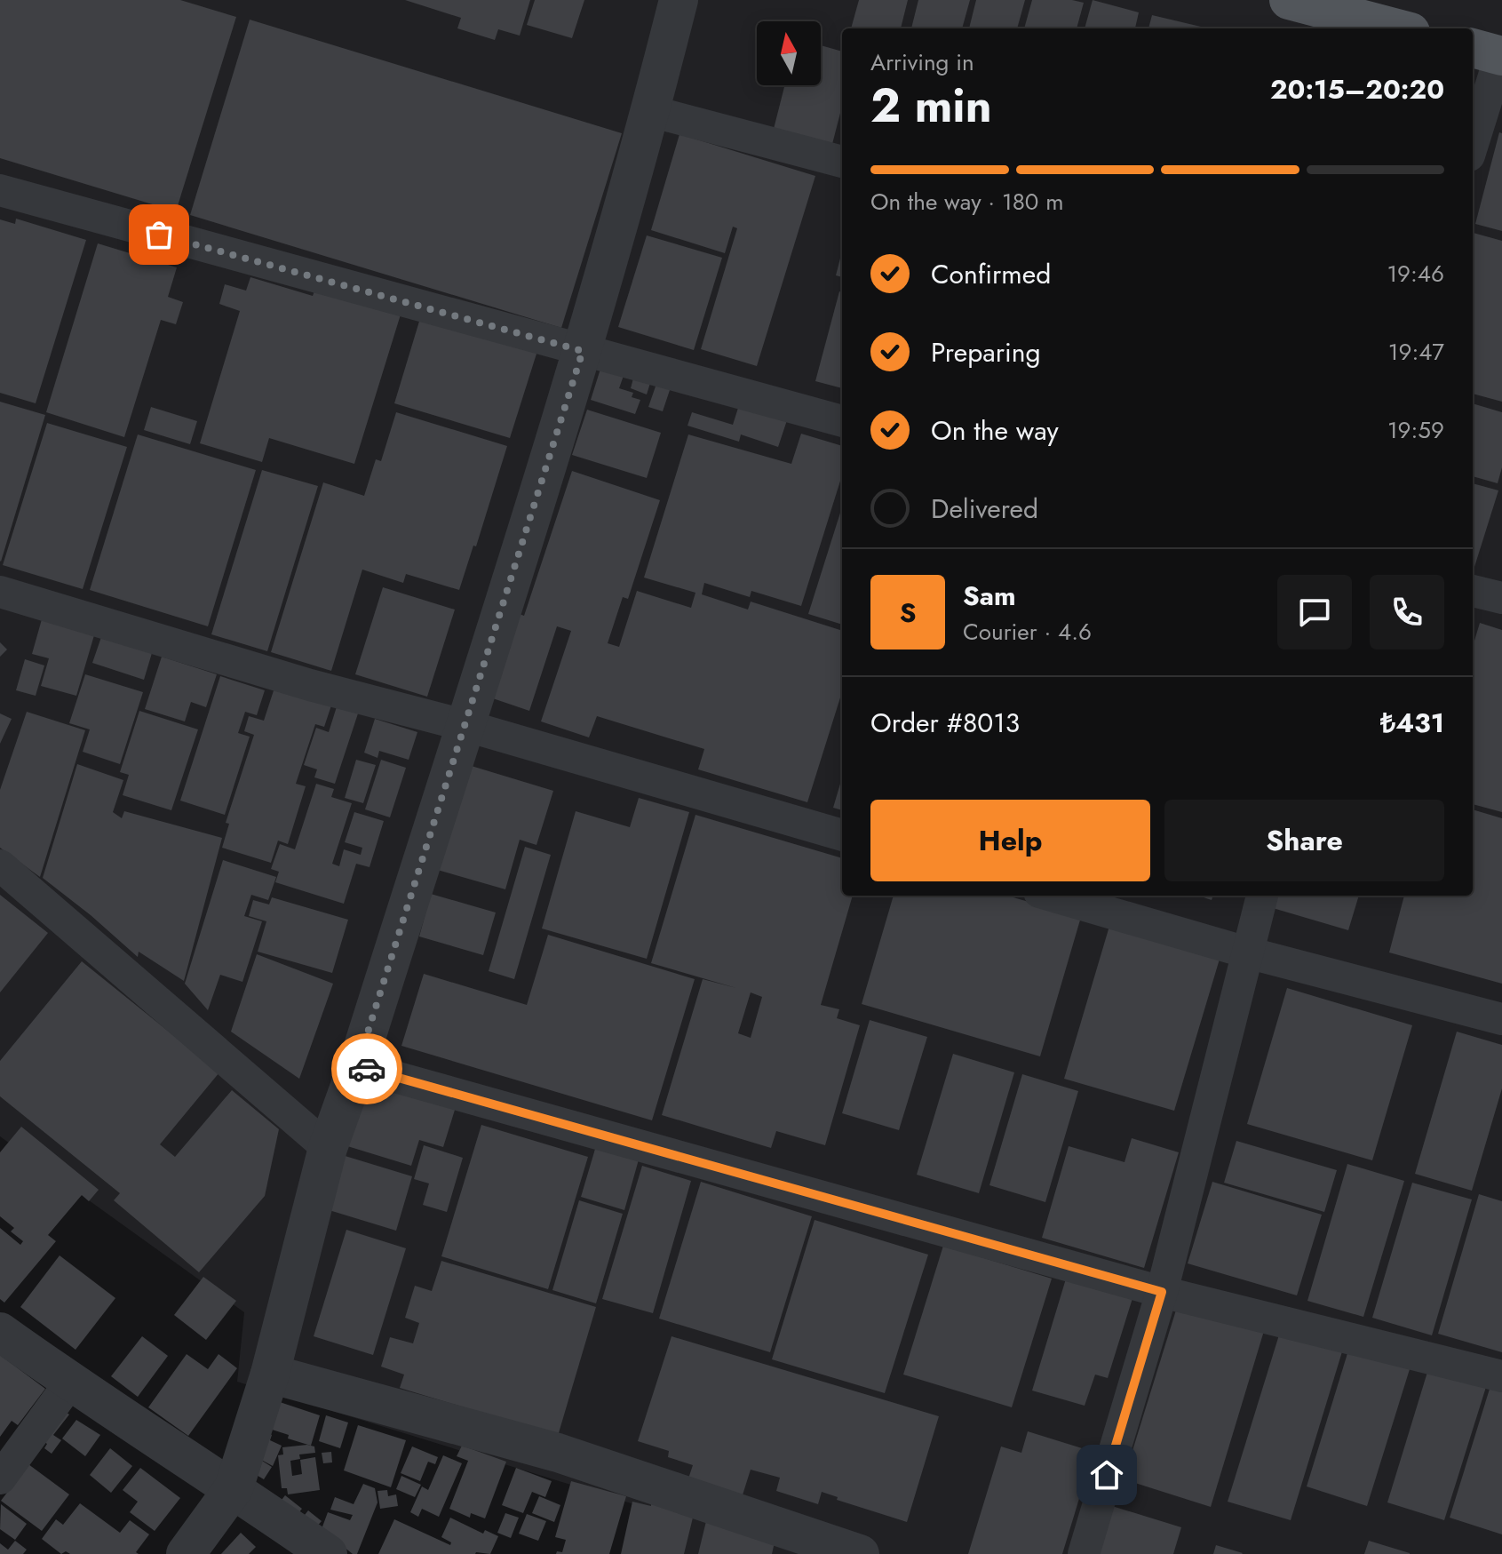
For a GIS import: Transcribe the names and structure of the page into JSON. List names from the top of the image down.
{
  "north": "top",
  "page": {
    "heading": ["2 min", "Arriving in", "20:15–20:20"],
    "panel": [
      "Sam",
      "Courier · 4.6",
      "Order #8013",
      "₺431"
    ],
    "bar": "On the way · 180 m",
    "list": [
      ["Confirmed", "19:46"],
      ["Preparing", "19:47"],
      ["On the way", "19:59"],
      "Delivered"
    ],
    "round": "S",
    "buttons": ["Help", "Share"]
  }
}
